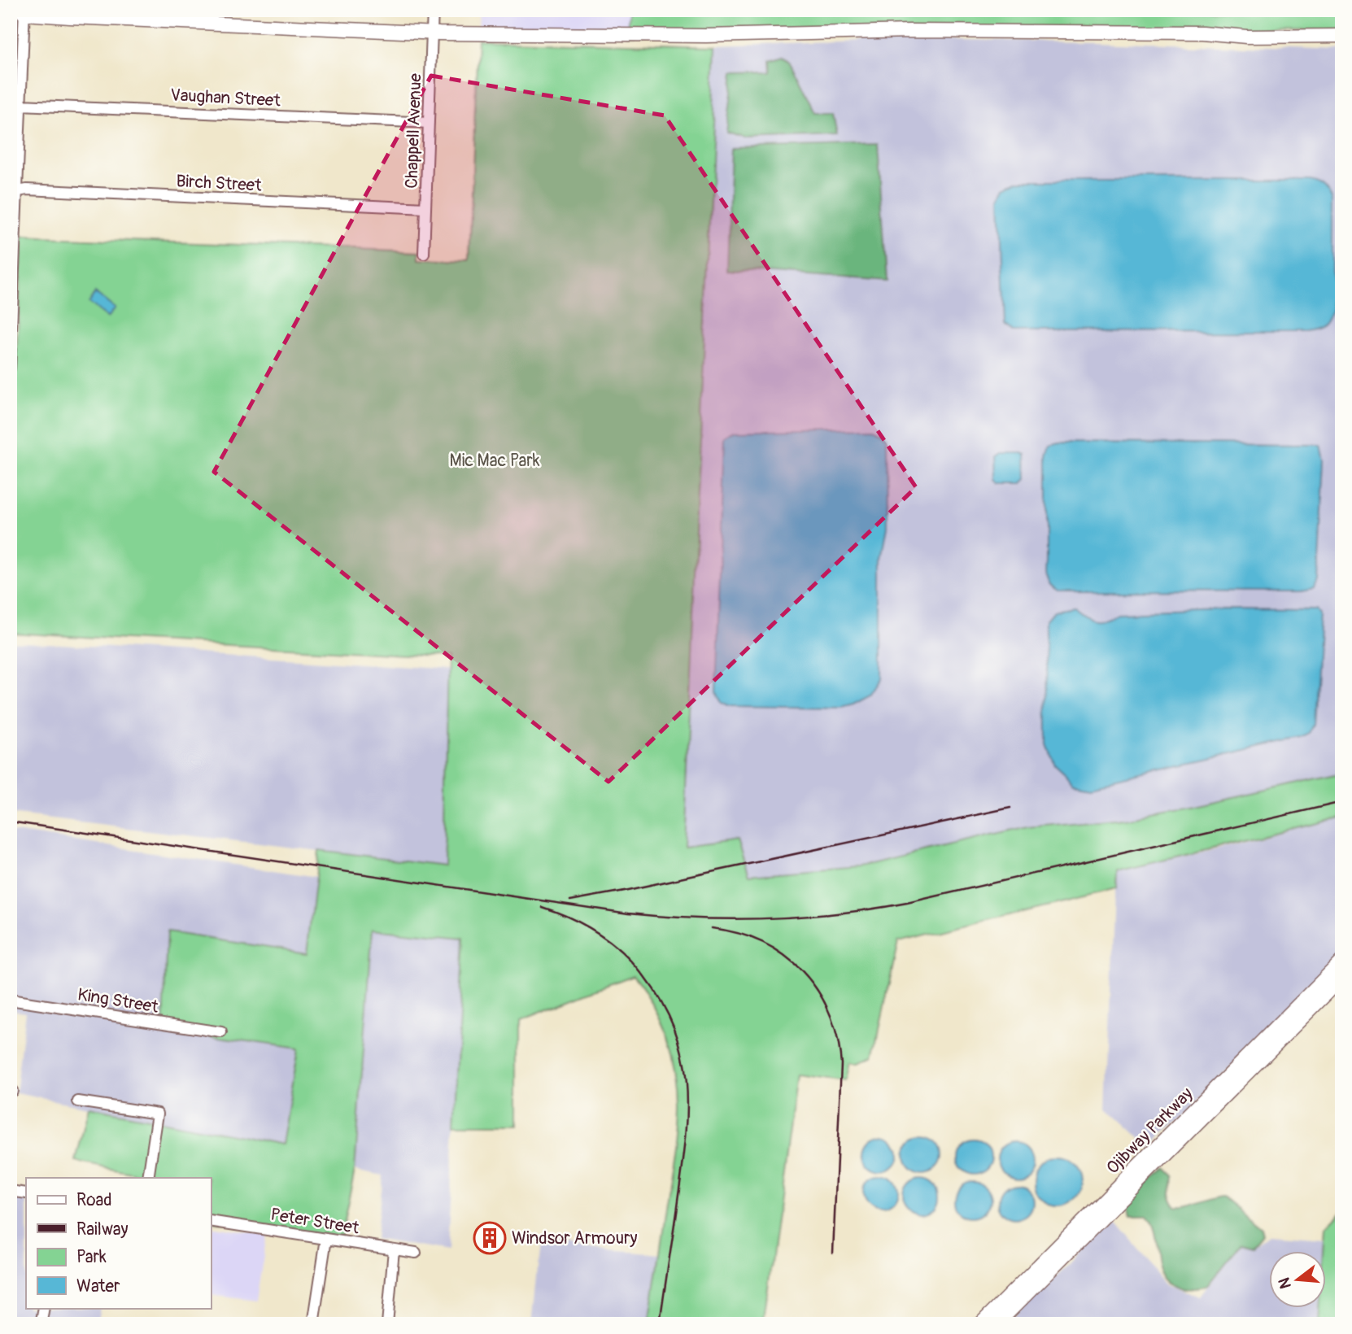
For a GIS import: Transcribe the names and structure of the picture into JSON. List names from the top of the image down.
{
  "streets": {
    "main road": ["Ojibway Parkway"],
    "street": [
      "Vaughan Street",
      "Chappell Avenue",
      "Birch Street",
      "King Street",
      "Peter Street"
    ]
  },
  "crossings": [
    ["Vaughan Street", "Chappell Avenue"],
    ["Chappell Avenue", "Birch Street"]
  ],
  "parks": ["Mic Mac Park"],
  "places": {
    "building": ["Windsor Armoury"]
  },
  "legend": [
    "Road",
    "Railway",
    "Park",
    "Water"
  ],
  "north": "left"
}
